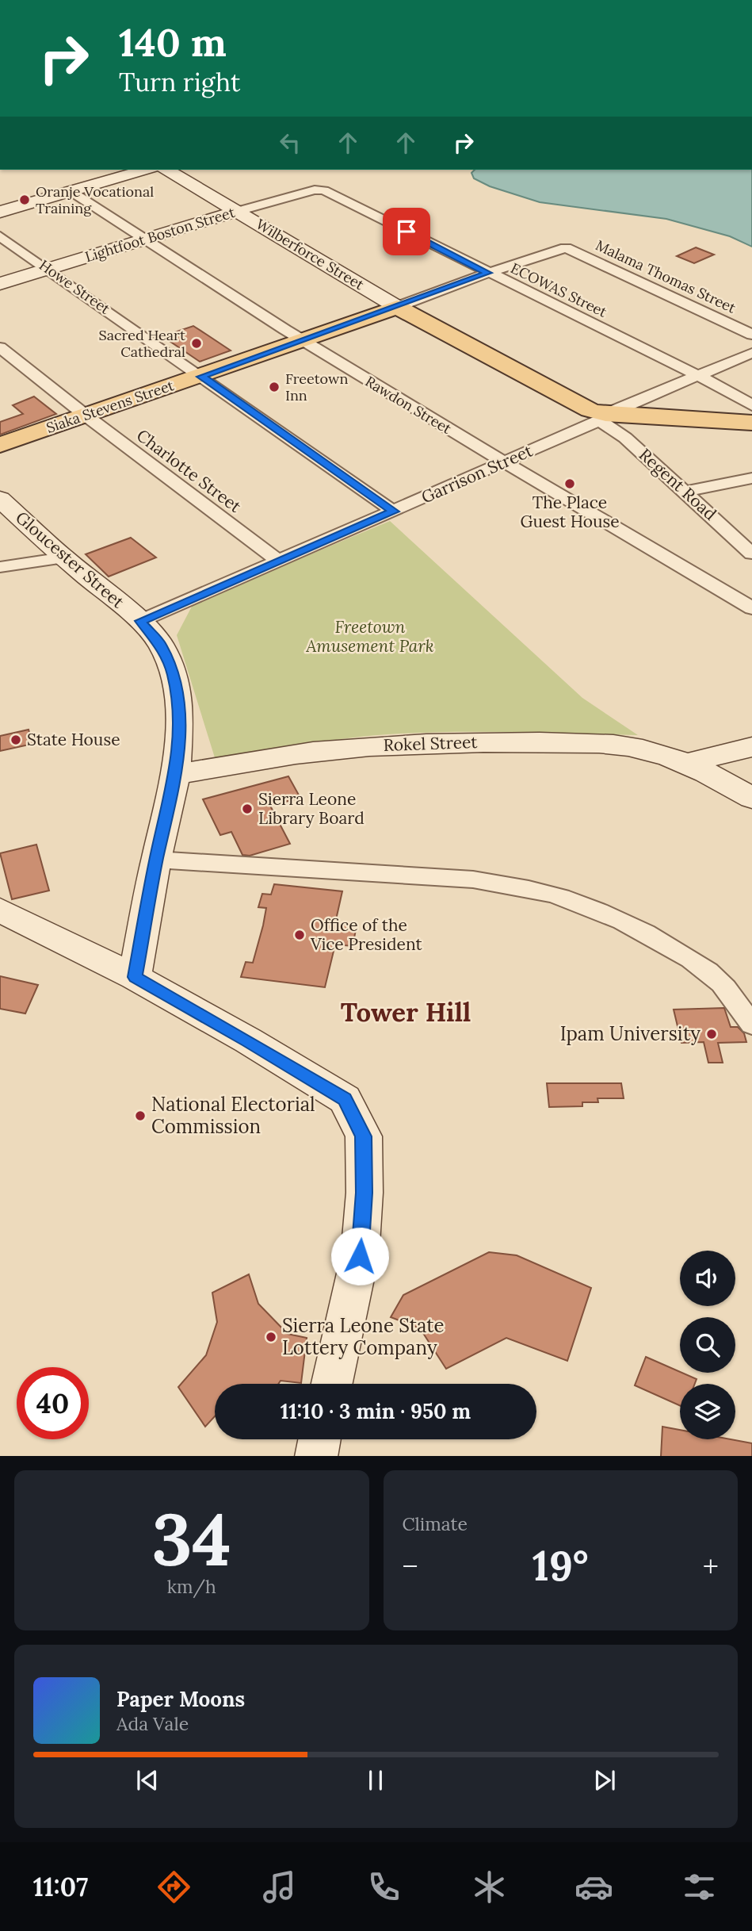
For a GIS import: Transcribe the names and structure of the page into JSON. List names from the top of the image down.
{
  "streets": {
    "main road": [
      "Lightfoot Boston Street",
      "Wilberforce Street",
      "Siaka Stevens Street",
      "Gloucester Street",
      "Rokel Street"
    ],
    "street": [
      "Malama Thomas Street",
      "Howe Street",
      "ECOWAS Street",
      "Rawdon Street",
      "Charlotte Street",
      "Garrison Street",
      "Regent Road"
    ]
  },
  "crossings": [
    ["Lightfoot Boston Street", "Wilberforce Street"],
    ["Lightfoot Boston Street", "Howe Street"],
    ["Lightfoot Boston Street", "ECOWAS Street"],
    ["Lightfoot Boston Street", "Rawdon Street"],
    ["Wilberforce Street", "Siaka Stevens Street"],
    ["Wilberforce Street", "Garrison Street"],
    ["Wilberforce Street", "Regent Road"],
    ["Malama Thomas Street", "Siaka Stevens Street"],
    ["Howe Street", "Siaka Stevens Street"],
    ["Howe Street", "Garrison Street"],
    ["ECOWAS Street", "Siaka Stevens Street"],
    ["ECOWAS Street", "Garrison Street"],
    ["Rawdon Street", "Siaka Stevens Street"],
    ["Rawdon Street", "Garrison Street"],
    ["Siaka Stevens Street", "Charlotte Street"],
    ["Charlotte Street", "Garrison Street"],
    ["Garrison Street", "Regent Road"],
    ["Garrison Street", "Gloucester Street"],
    ["Gloucester Street", "Rokel Street"]
  ],
  "districts": ["Tower Hill"],
  "parks": ["Freetown Amusement Park"],
  "places": [
    "Oranje Vocational Training",
    "Sacred Heart Cathedral",
    "Freetown Inn",
    "The Place Guest House",
    "State House",
    "Sierra Leone Library Board",
    "Office of the Vice President",
    "Ipam University",
    "National Electorial Commission",
    "Sierra Leone State Lottery Company"
  ],
  "page": {
    "turn": ["140 m", "Turn right"],
    "limit": "40",
    "trip": "11:10 · 3 min · 950 m",
    "tile": [
      ["34", "km/h"],
      "Climate"
    ],
    "heat": ["−", "19°", "+"],
    "song": ["Paper Moons", "Ada Vale"],
    "tabs": "11:07"
  }
}
